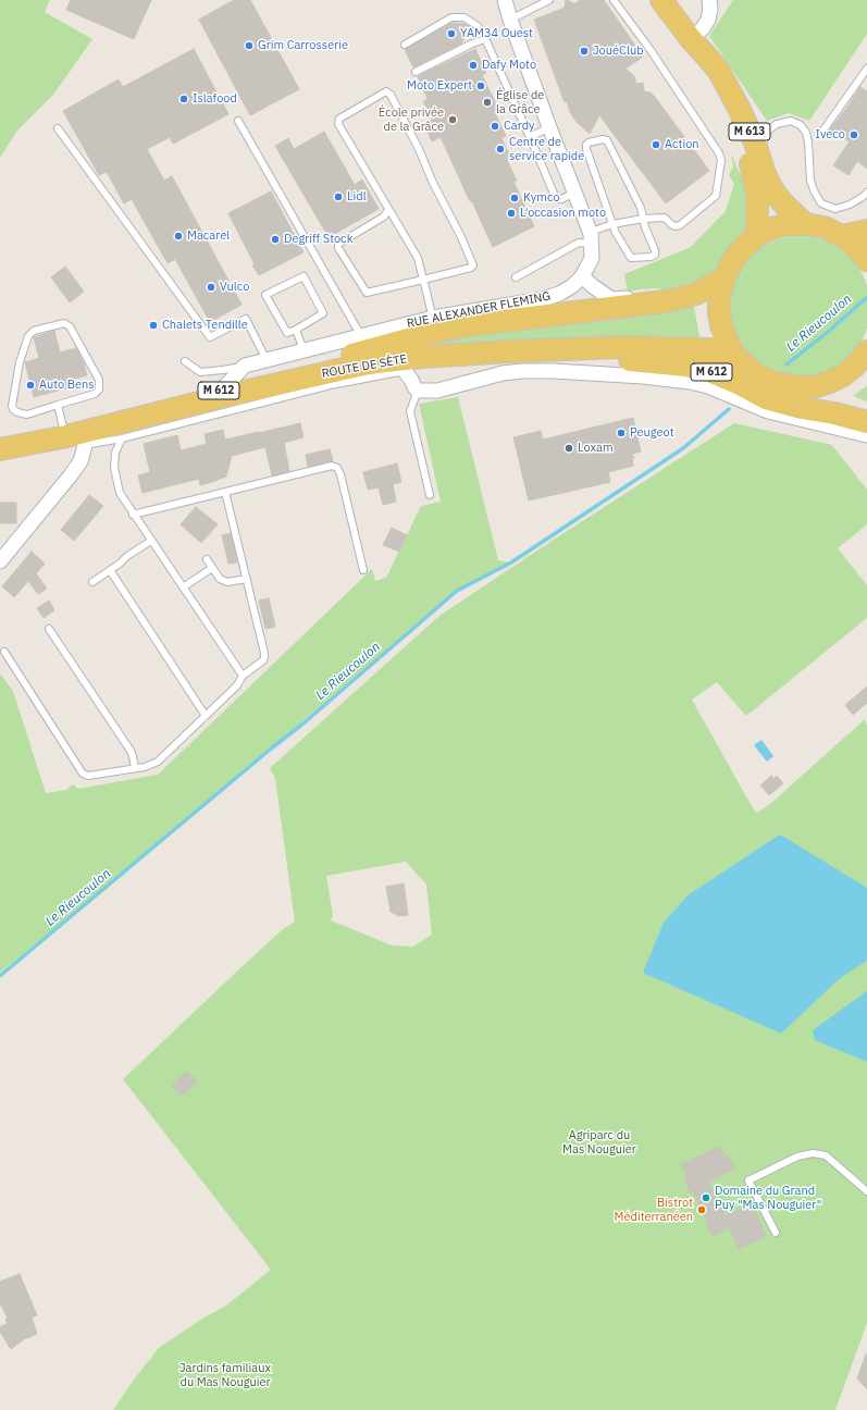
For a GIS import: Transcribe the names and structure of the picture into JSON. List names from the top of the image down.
{
  "streets": {
    "main road": ["M 613", "ROUTE DE SÈTE", "M 612"],
    "street": ["RUE ALEXANDER FLEMING"]
  },
  "crossings": [
    ["RUE ALEXANDER FLEMING", "ROUTE DE SÈTE"],
    ["ROUTE DE SÈTE", "M 612"]
  ],
  "water": ["Le Rieucoulon"],
  "parks": ["Agriparc du Mas Nouguier", "Jardins familiaux du Mas Nouguier"],
  "places": [
    "YAM34 Ouest",
    "Grim Carrosserie",
    "JouéClub",
    "Dafy Moto",
    "Moto Expert",
    "Islafood",
    "Église de la Grâce",
    "École privée de la Grâce",
    "Cardy",
    "Iveco",
    "Action",
    "Centre de service rapide",
    "Lidl",
    "Kymco",
    "L'occasion moto",
    "Macarel",
    "Degriff Stock",
    "Vulco",
    "Chalets Tendille",
    "Auto Bens",
    "Peugeot",
    "Loxam",
    "Domaine du Grand Puy \"Mas Nouguier\"",
    "Bistrot Méditerranéen"
  ]
}
